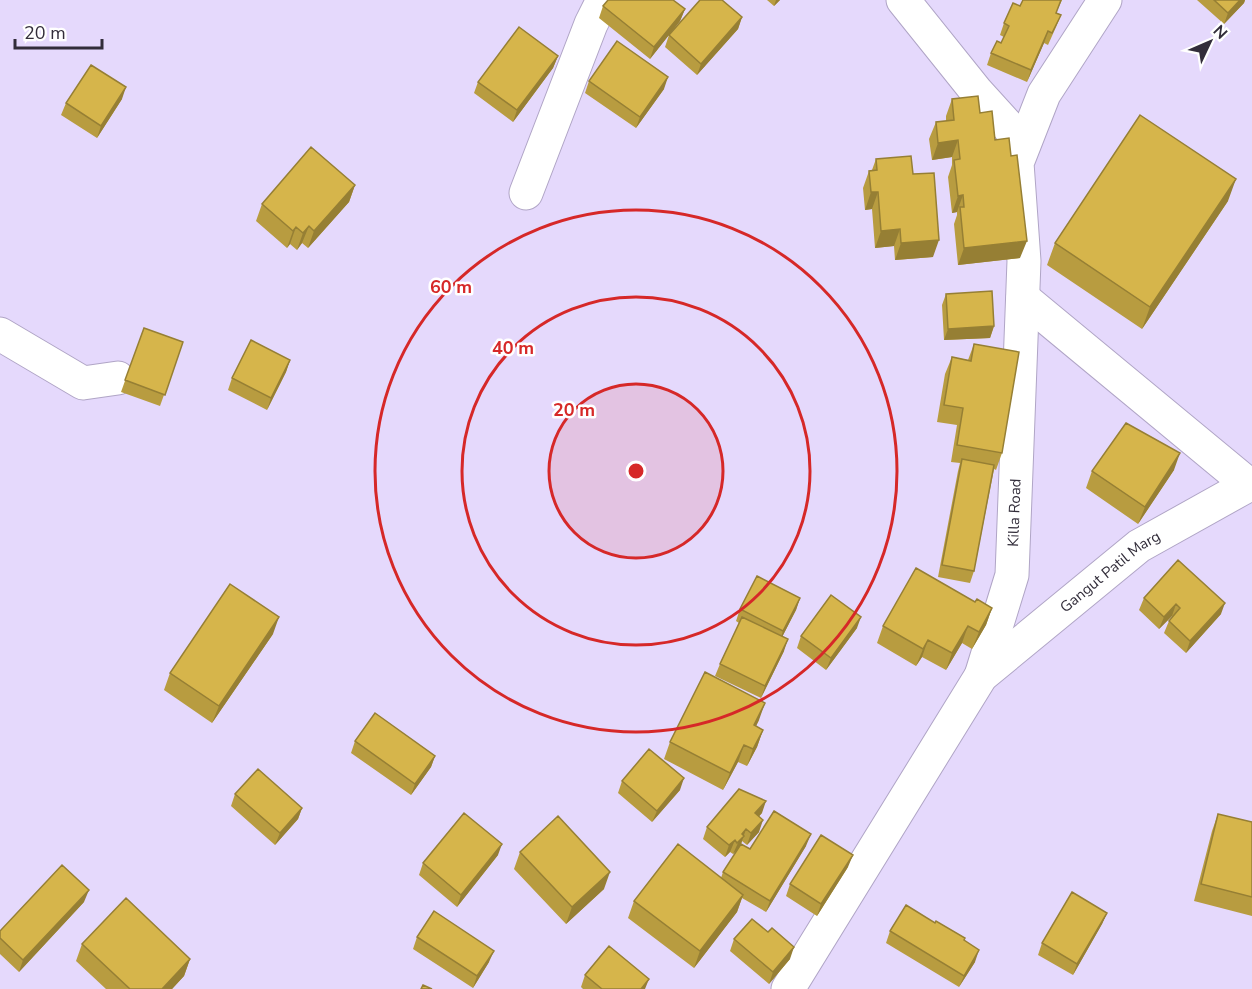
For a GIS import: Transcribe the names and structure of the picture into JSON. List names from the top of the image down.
{
  "streets": {
    "street": ["Killa Road", "Gangut Patil Marg"]
  },
  "crossings": [
    ["Killa Road", "Gangut Patil Marg"]
  ],
  "scale_bar": "20 m",
  "north": "top right",
  "rings": ["60 m", "40 m", "20 m"]
}
